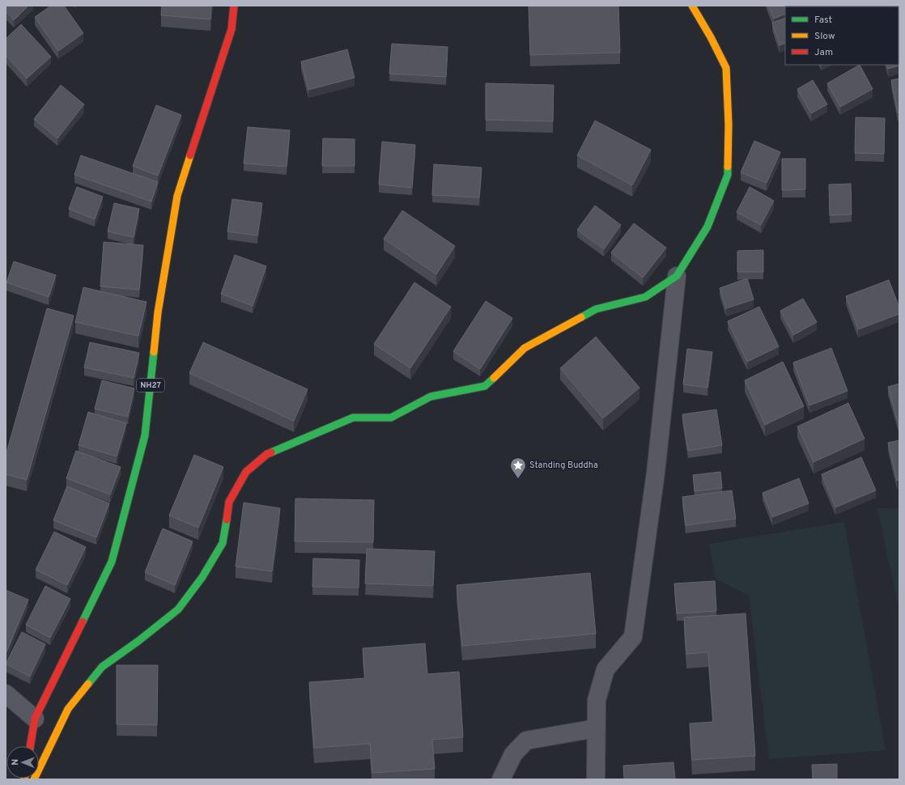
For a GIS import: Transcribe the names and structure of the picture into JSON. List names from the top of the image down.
{
  "streets": {
    "main road": ["NH27"]
  },
  "places": {
    "place": ["Standing Buddha"]
  },
  "legend": ["Fast", "Slow", "Jam"],
  "north": "left"
}
